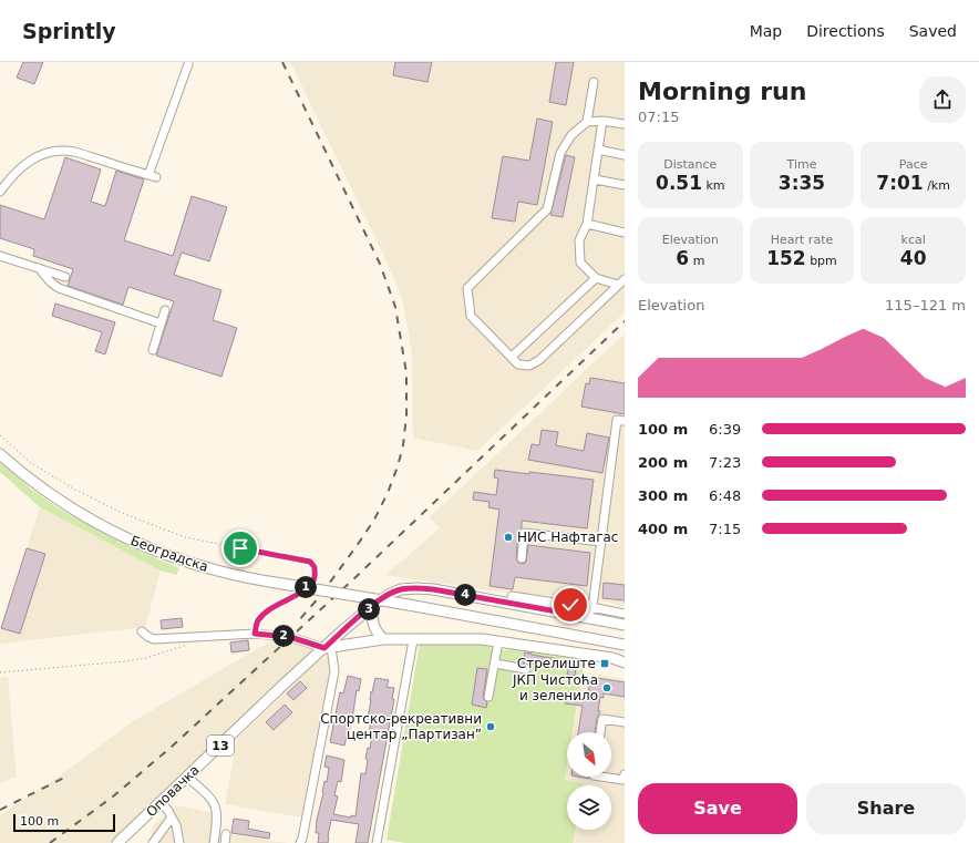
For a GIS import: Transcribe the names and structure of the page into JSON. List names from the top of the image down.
{
  "streets": {
    "main road": ["Београдска", "13", "Оповачка"]
  },
  "crossings": [
    ["13", "Оповачка"]
  ],
  "places": {
    "other": ["НИС Нафтагас", "ЈКП Чистоћа и зеленило", "Спортско-рекреативни центар „Партизан”"],
    "transit": ["Стрелиште"]
  },
  "scale_bar": "100 m",
  "north": "bottom right",
  "page": {
    "header": "Sprintly",
    "nav": ["Map", "Directions", "Saved"],
    "heading": ["Morning run", "07:15"],
    "stats": [
      ["Distance", "0.51 km"],
      ["Time", "3:35"],
      ["Pace", "7:01 /km"],
      ["Elevation", "6 m"],
      ["Heart rate", "152 bpm"],
      ["kcal", "40"]
    ],
    "chart": ["Elevation", "115–121 m"],
    "list": [
      {
        "name": "100 m",
        "note": "6:39"
      },
      {
        "name": "200 m",
        "note": "7:23"
      },
      {
        "name": "300 m",
        "note": "6:48"
      },
      {
        "name": "400 m",
        "note": "7:15"
      }
    ],
    "pins": [
      "1",
      "4",
      "3",
      "2"
    ],
    "buttons": ["Save", "Share"],
    "scale": "100 m"
  }
}
